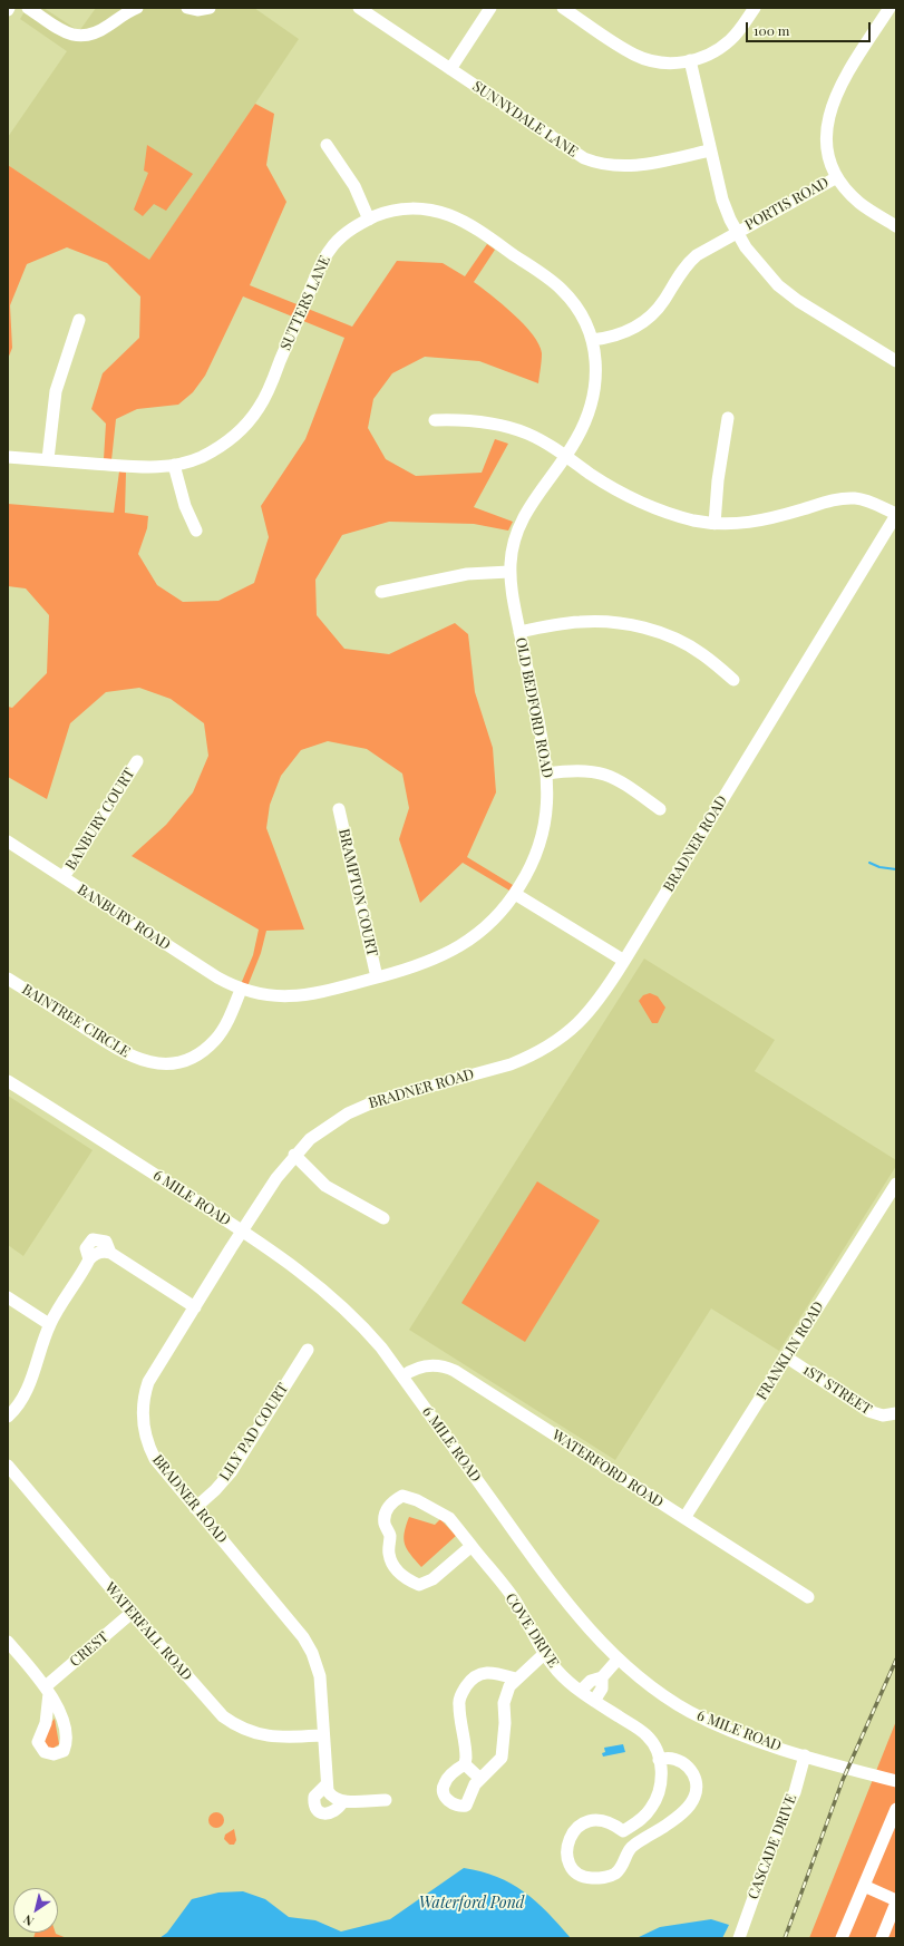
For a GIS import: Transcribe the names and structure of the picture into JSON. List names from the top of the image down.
{
  "streets": {
    "street": [
      "SUNNYDALE LANE",
      "PORTIS ROAD",
      "SUTTERS LANE",
      "OLD BEDFORD ROAD",
      "BANBURY COURT",
      "BRADNER ROAD",
      "BRAMPTON COURT",
      "BANBURY ROAD",
      "BAINTREE CIRCLE",
      "6 MILE ROAD",
      "FRANKLIN ROAD",
      "1ST STREET",
      "LILY PAD COURT",
      "WATERFORD ROAD",
      "COVE DRIVE",
      "WATERFALL ROAD",
      "CREST",
      "CASCADE DRIVE"
    ]
  },
  "crossings": [
    ["PORTIS ROAD", "SUTTERS LANE"],
    ["PORTIS ROAD", "OLD BEDFORD ROAD"],
    ["SUTTERS LANE", "OLD BEDFORD ROAD"],
    ["OLD BEDFORD ROAD", "BRAMPTON COURT"],
    ["OLD BEDFORD ROAD", "BANBURY ROAD"],
    ["OLD BEDFORD ROAD", "BAINTREE CIRCLE"],
    ["BANBURY COURT", "BANBURY ROAD"],
    ["BRADNER ROAD", "6 MILE ROAD"],
    ["BRADNER ROAD", "LILY PAD COURT"],
    ["BRADNER ROAD", "WATERFALL ROAD"],
    ["BANBURY ROAD", "BAINTREE CIRCLE"],
    ["6 MILE ROAD", "WATERFORD ROAD"],
    ["6 MILE ROAD", "CASCADE DRIVE"],
    ["FRANKLIN ROAD", "1ST STREET"],
    ["FRANKLIN ROAD", "WATERFORD ROAD"],
    ["WATERFALL ROAD", "CREST"]
  ],
  "water": ["Waterford Pond"],
  "scale_bar": "100 m",
  "north": "bottom left"
}
